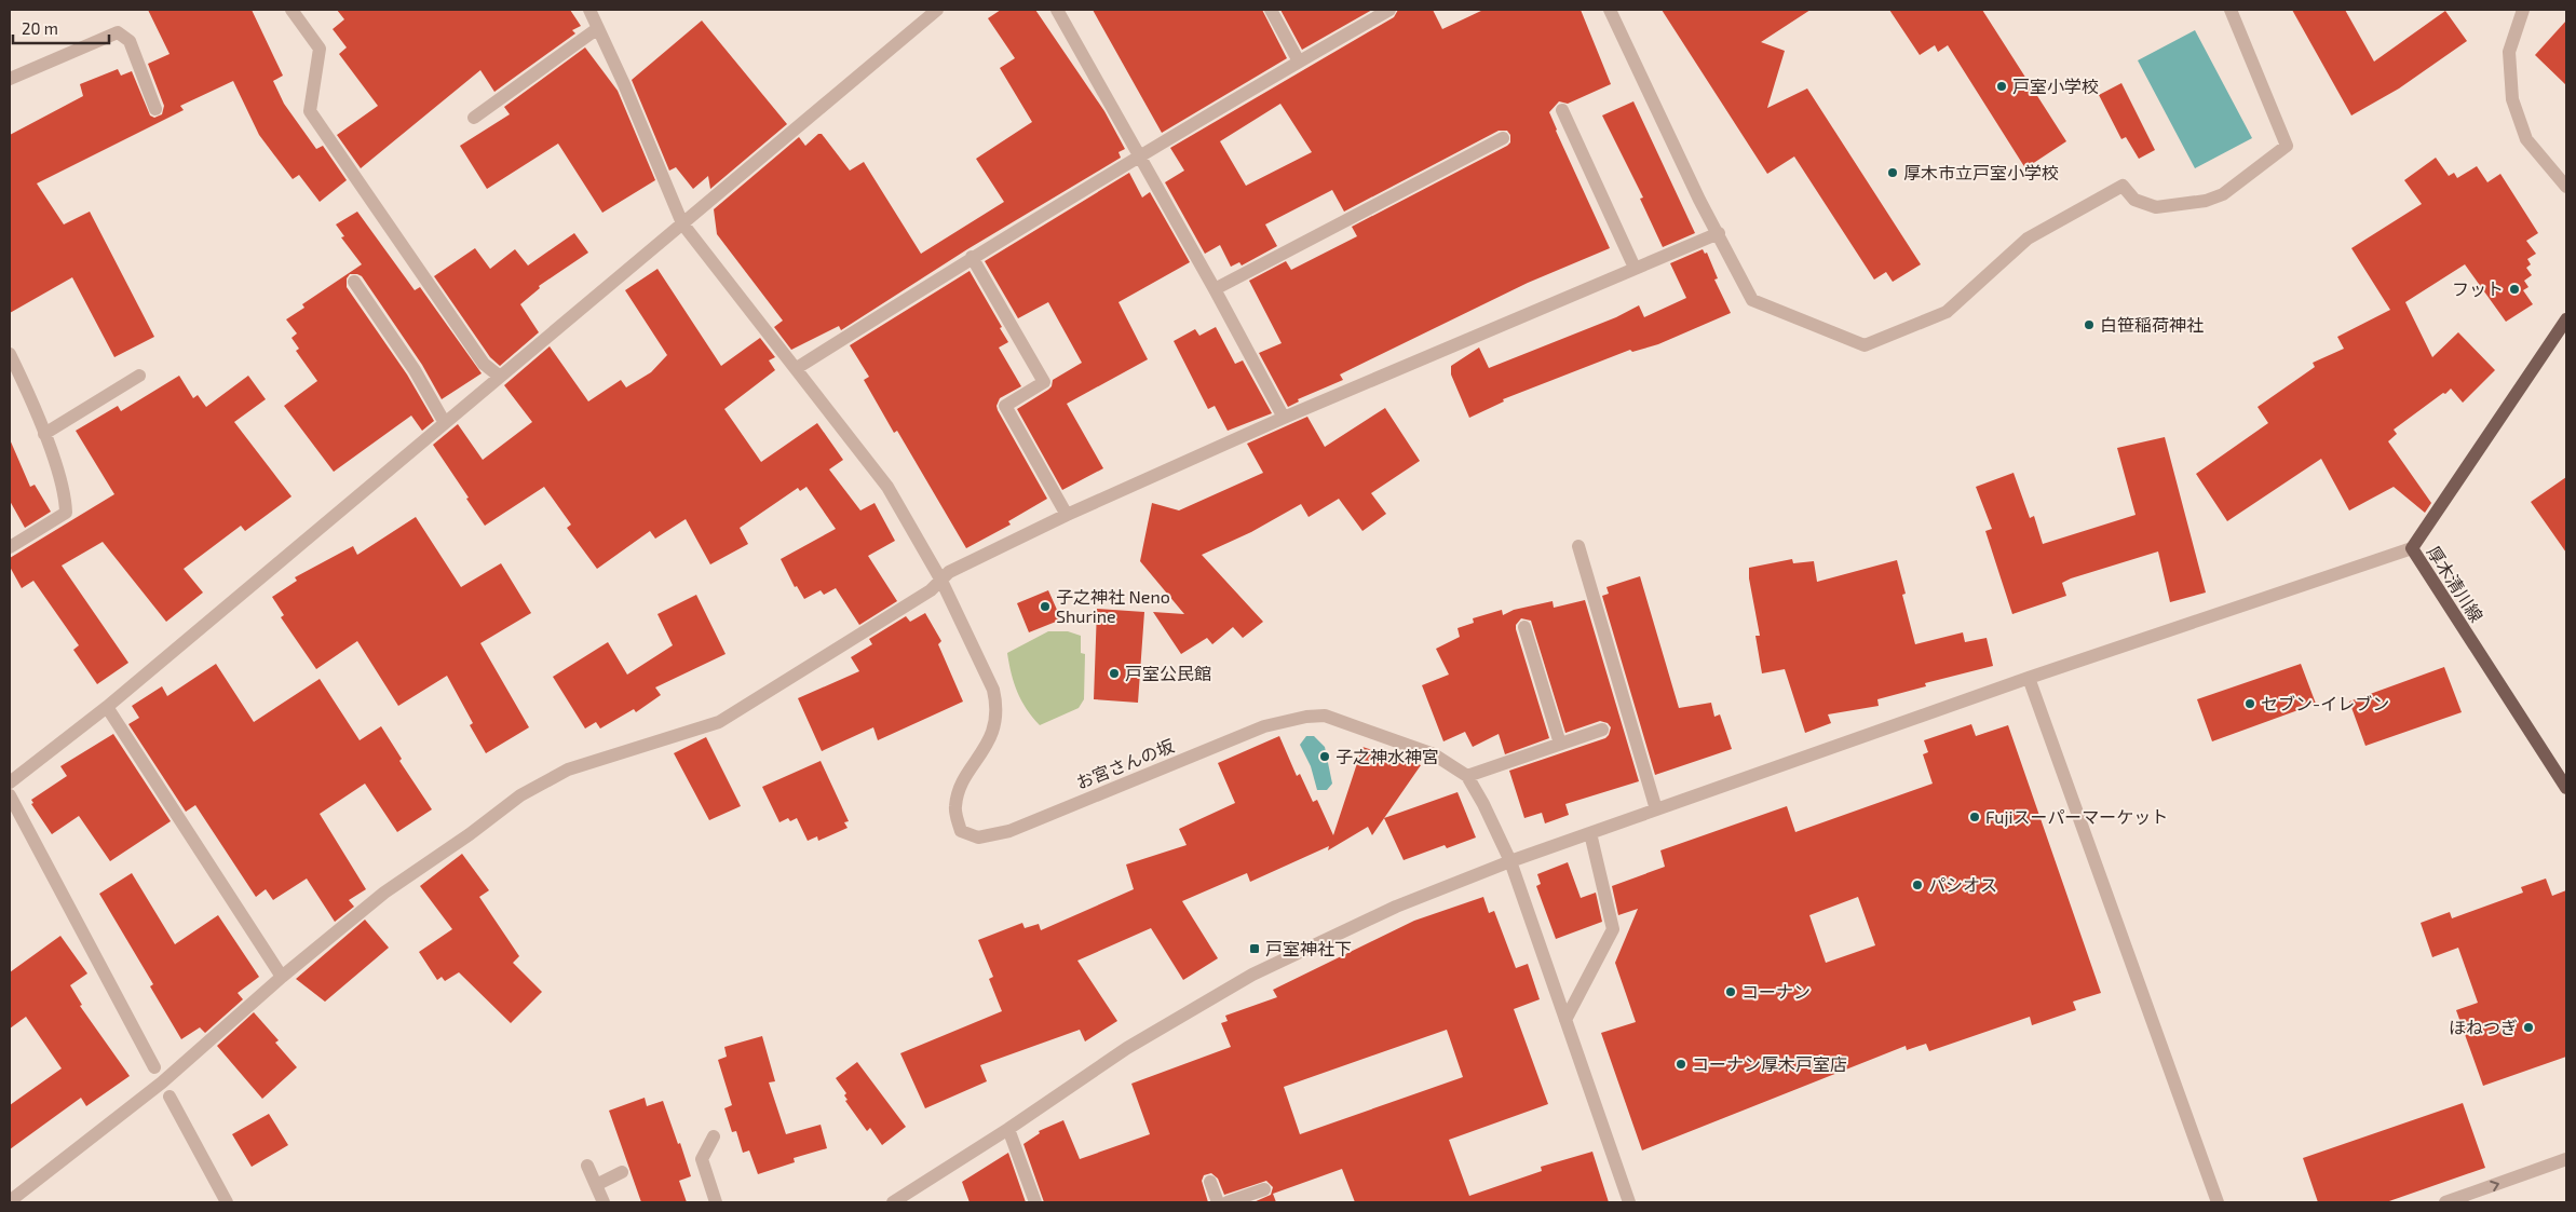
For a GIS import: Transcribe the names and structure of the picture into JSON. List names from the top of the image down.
{
  "streets": {
    "main road": ["厚木清川線"],
    "street": ["お宮さんの坂"]
  },
  "places": {
    "other": [
      "戸室小学校",
      "厚木市立戸室小学校",
      "フット",
      "白笹稲荷神社",
      "子之神社 Neno Shurine",
      "戸室公民館",
      "セブン-イレブン",
      "子之神水神宮",
      "Fujiスーパーマーケット",
      "パシオス",
      "コーナン",
      "ほねつぎ",
      "コーナン厚木戸室店"
    ],
    "transit": ["戸室神社下"]
  },
  "scale_bar": "20 m"
}
